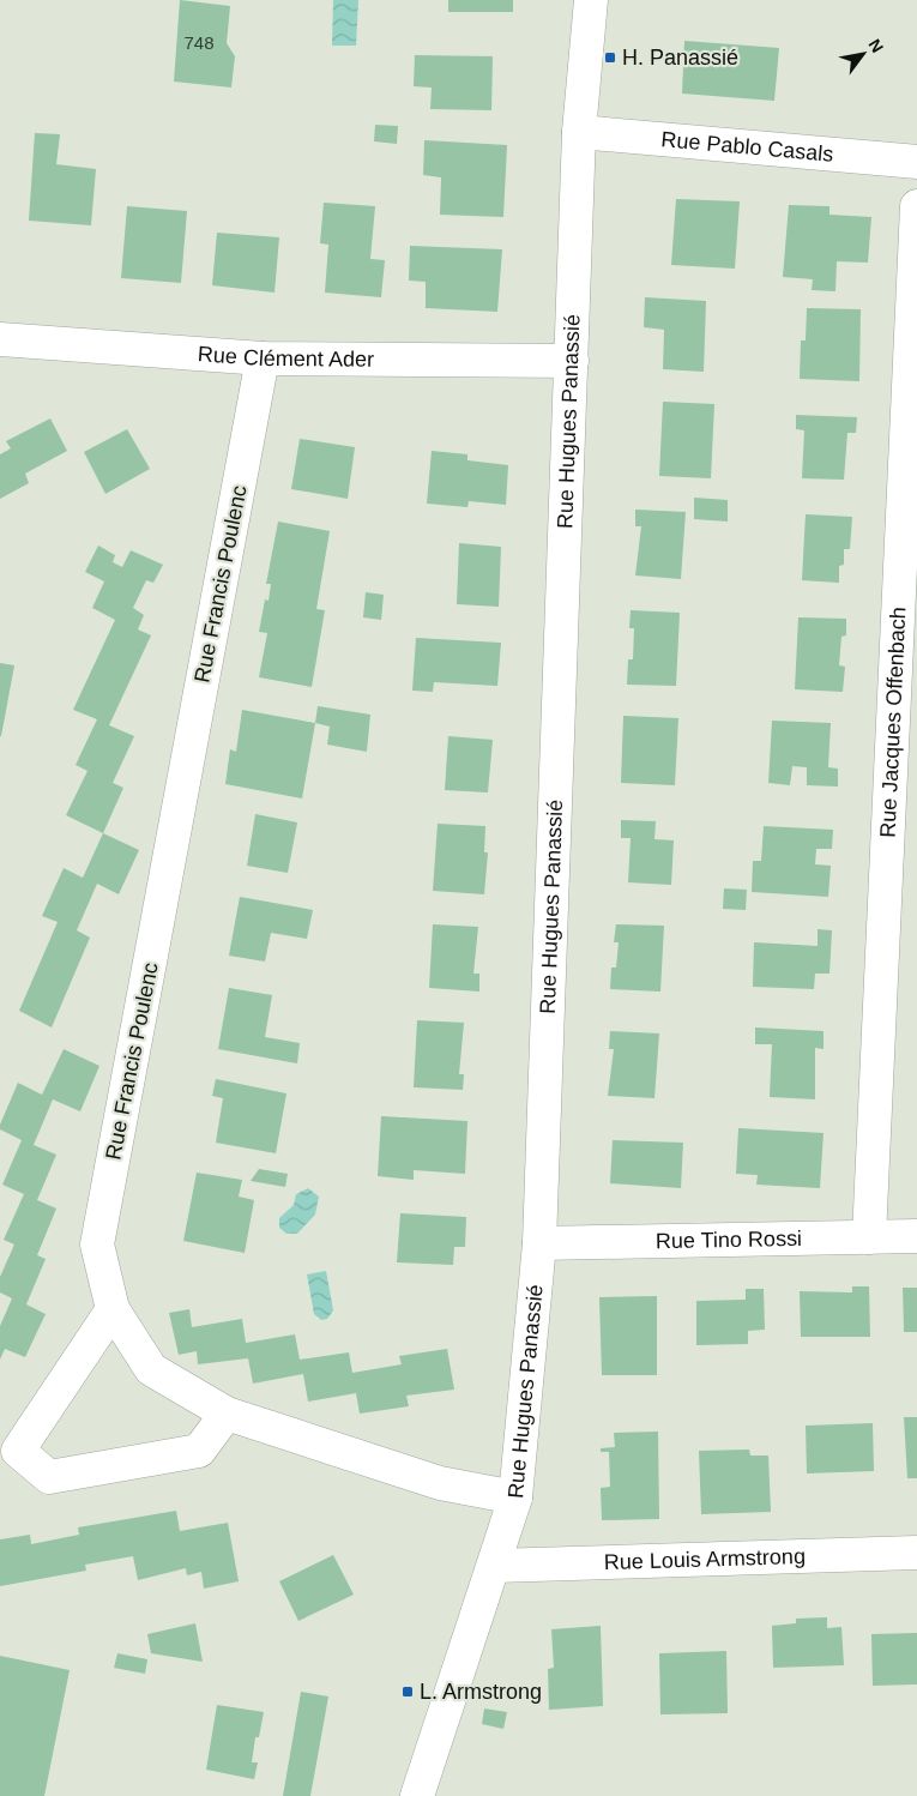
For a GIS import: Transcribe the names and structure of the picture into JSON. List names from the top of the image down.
{
  "streets": {
    "street": [
      "Rue Pablo Casals",
      "Rue Clément Ader",
      "Rue Hugues Panassié",
      "Rue Francis Poulenc",
      "Rue Jacques Offenbach",
      "Rue Tino Rossi",
      "Rue Louis Armstrong"
    ]
  },
  "crossings": [
    ["Rue Pablo Casals", "Rue Hugues Panassié"],
    ["Rue Clément Ader", "Rue Hugues Panassié"],
    ["Rue Clément Ader", "Rue Francis Poulenc"],
    ["Rue Hugues Panassié", "Rue Francis Poulenc"],
    ["Rue Hugues Panassié", "Rue Tino Rossi"],
    ["Rue Hugues Panassié", "Rue Louis Armstrong"],
    ["Rue Jacques Offenbach", "Rue Tino Rossi"]
  ],
  "places": {
    "transit": ["H. Panassié", "L. Armstrong"]
  },
  "house_numbers": ["748"],
  "north": "top right"
}
